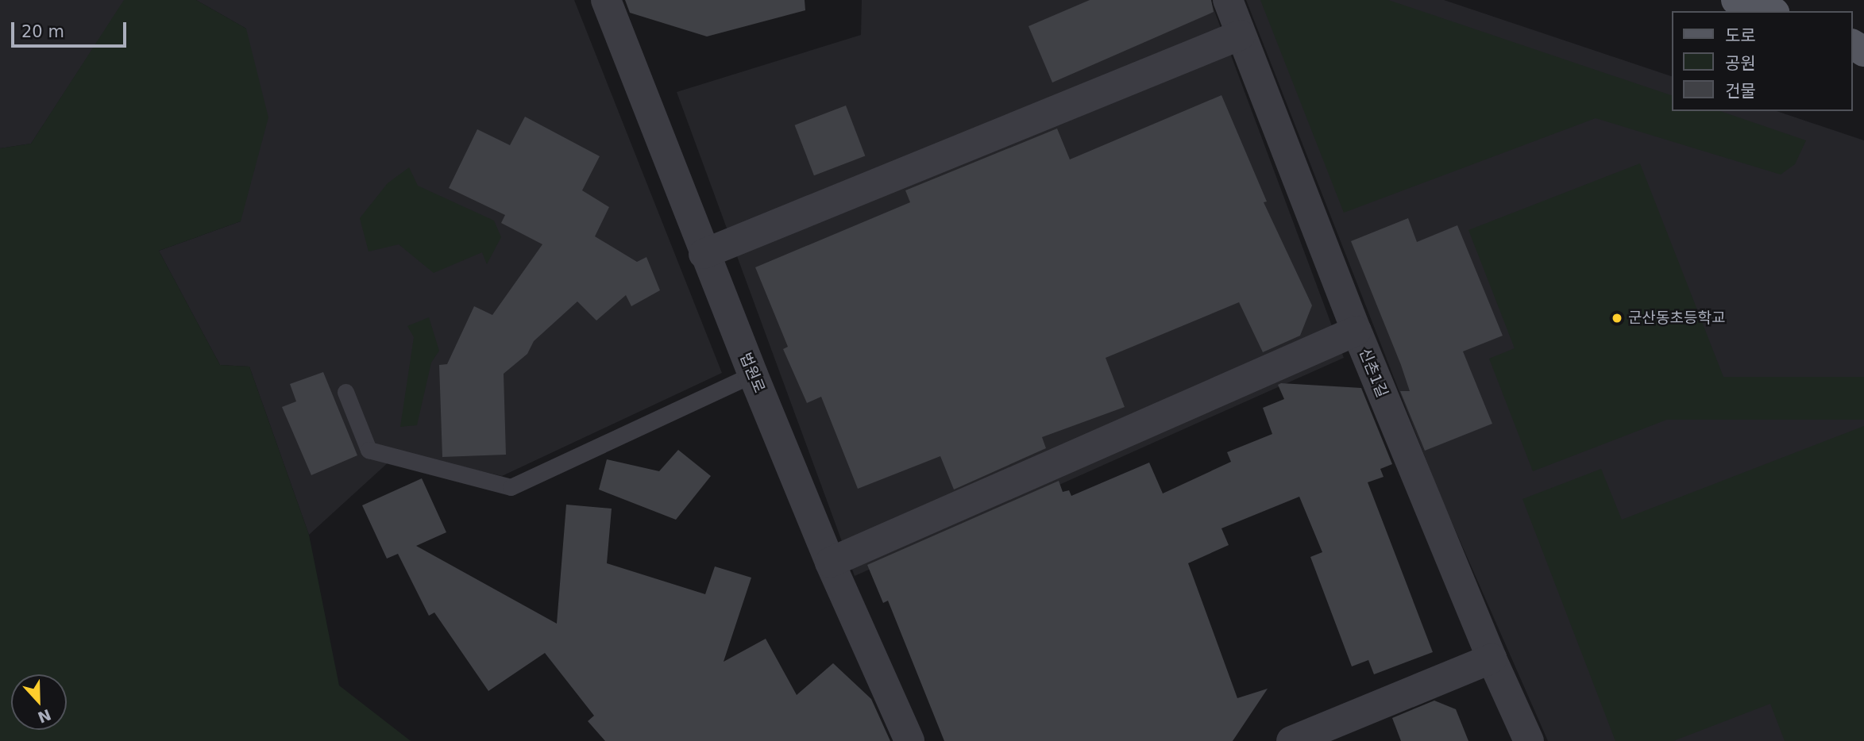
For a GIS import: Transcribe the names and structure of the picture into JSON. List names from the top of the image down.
{
  "streets": {
    "street": ["법원로", "신촌1길"]
  },
  "places": ["군산동초등학교"],
  "legend": ["도로", "공원", "건물"],
  "scale_bar": "20 m",
  "north": "bottom"
}
